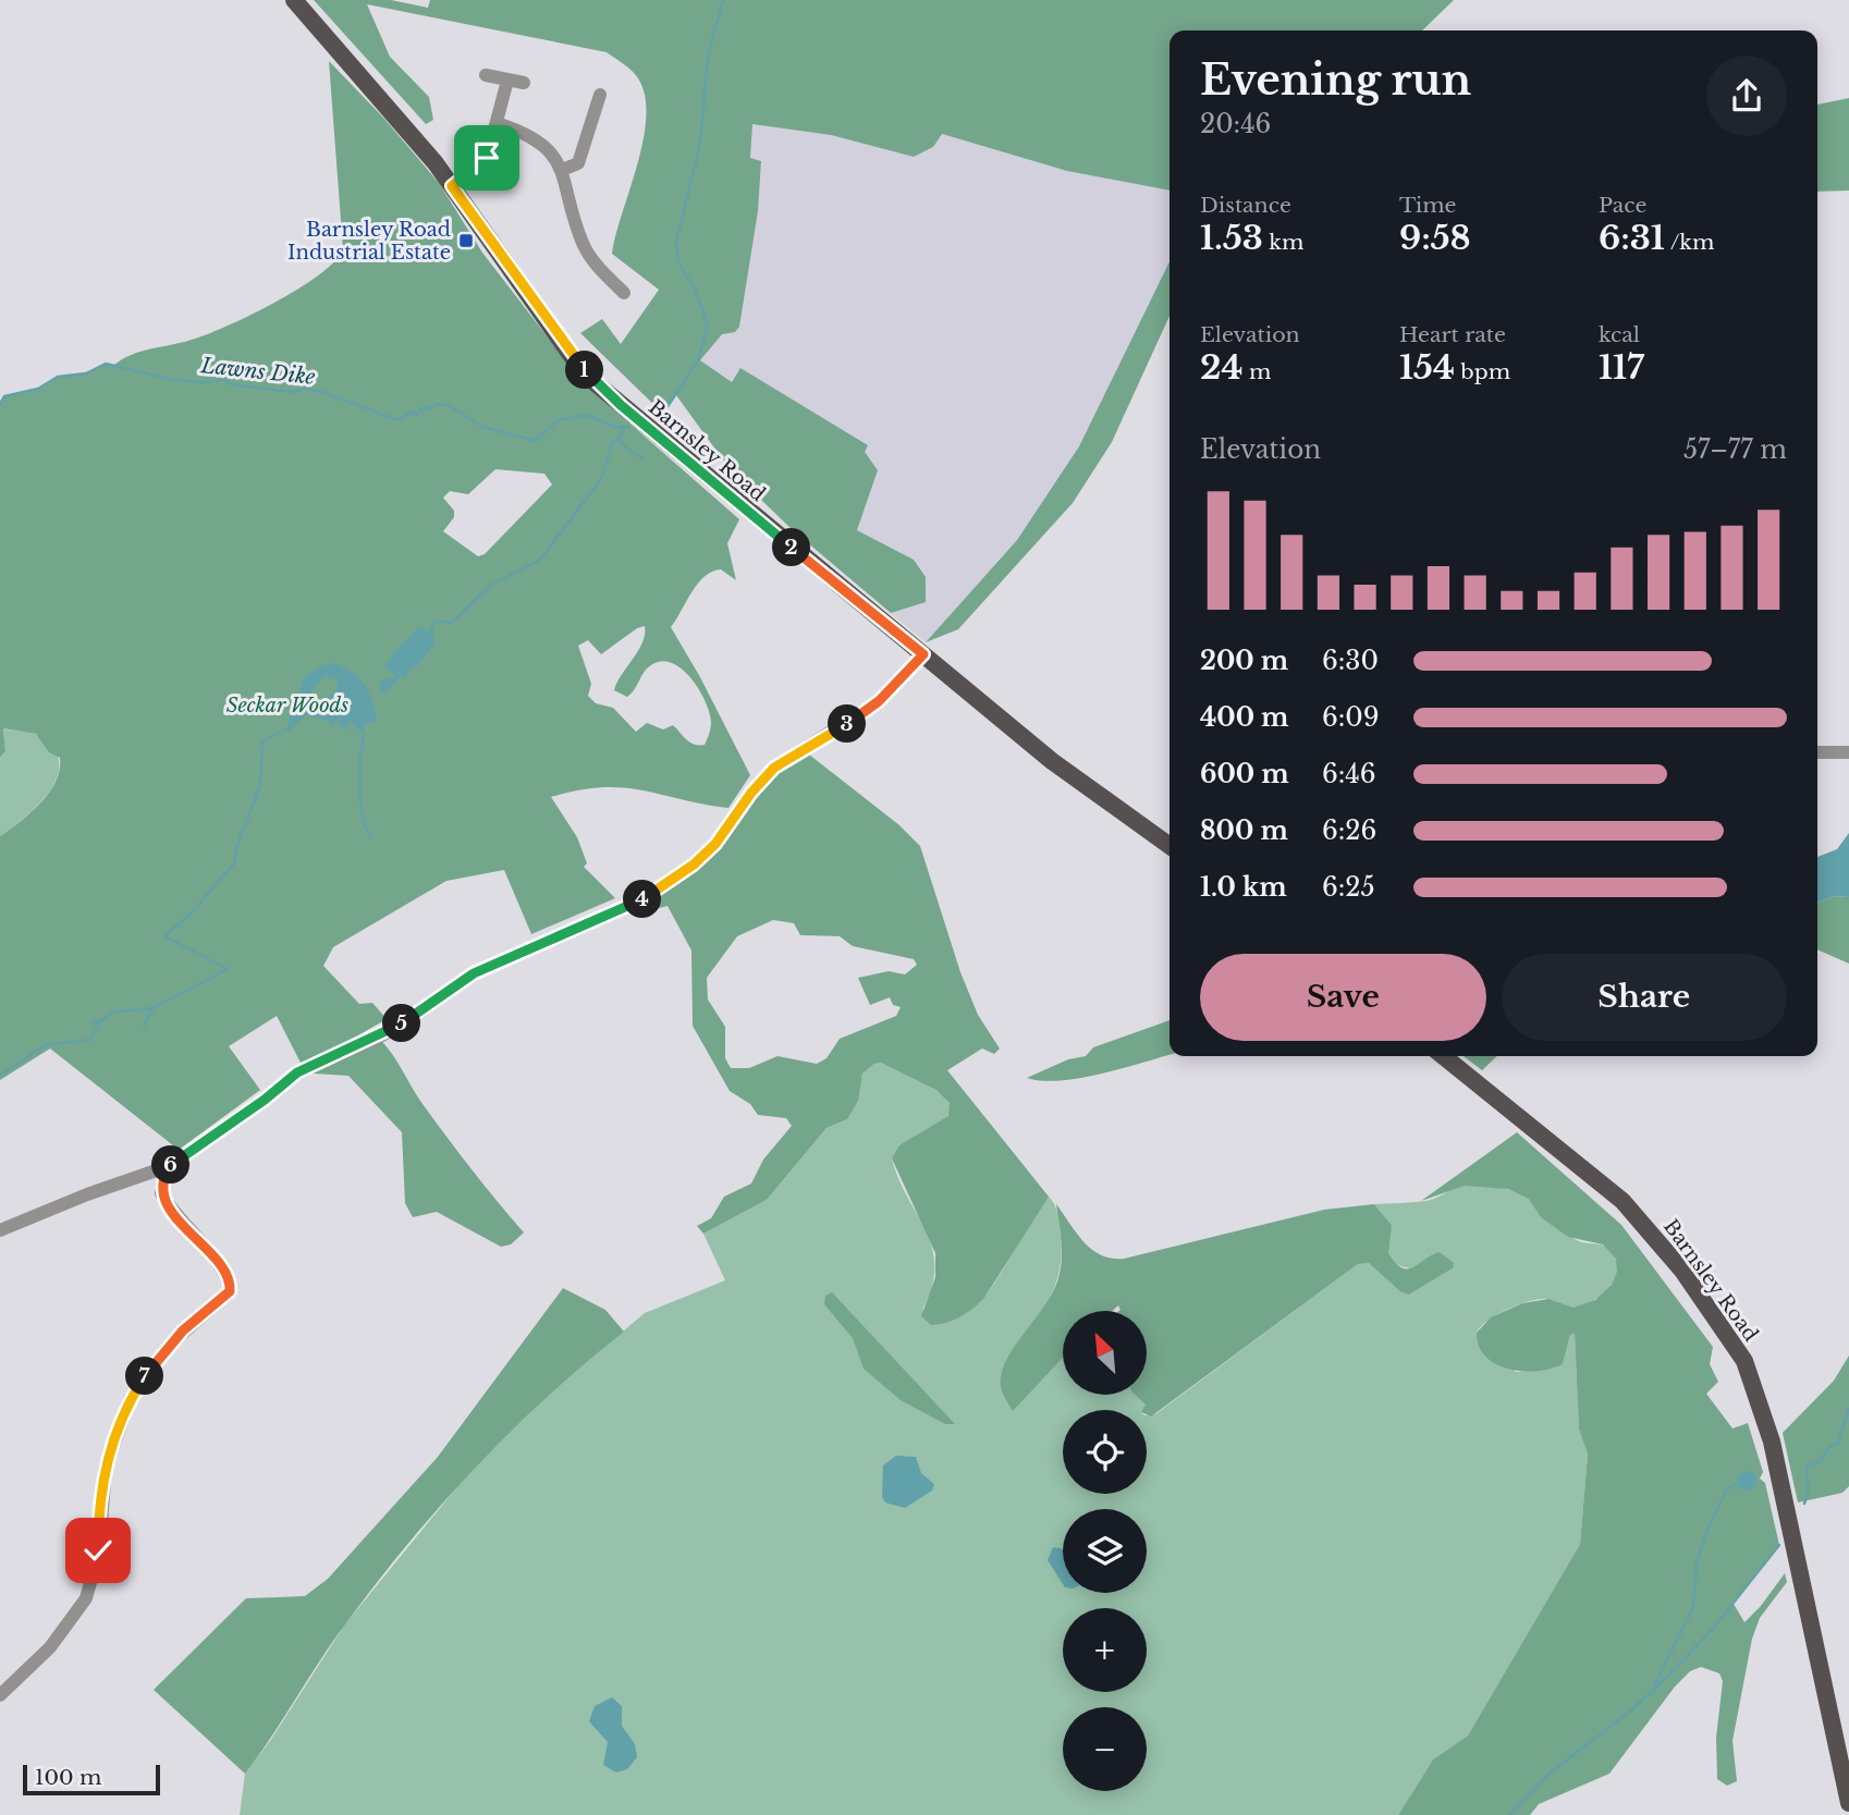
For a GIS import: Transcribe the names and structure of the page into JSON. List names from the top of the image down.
{
  "streets": {
    "main road": ["Barnsley Road"]
  },
  "water": ["Lawns Dike"],
  "parks": ["Seckar Woods"],
  "places": {
    "transit": ["Barnsley Road Industrial Estate"]
  },
  "scale_bar": "100 m",
  "north": "top left",
  "page": {
    "heading": ["Evening run", "20:46"],
    "stats": [
      ["Distance", "1.53 km"],
      ["Time", "9:58"],
      ["Pace", "6:31 /km"],
      ["Elevation", "24 m"],
      ["Heart rate", "154 bpm"],
      ["kcal", "117"]
    ],
    "pins": [
      "1",
      "2",
      "3",
      "4",
      "5",
      "6",
      "7"
    ],
    "chart": ["Elevation", "57–77 m"],
    "list": [
      {
        "name": "200 m",
        "note": "6:30"
      },
      {
        "name": "400 m",
        "note": "6:09"
      },
      {
        "name": "600 m",
        "note": "6:46"
      },
      {
        "name": "800 m",
        "note": "6:26"
      },
      {
        "name": "1.0 km",
        "note": "6:25"
      }
    ],
    "buttons": ["Save", "Share"],
    "map_buttons": ["+", "−"],
    "scale": "100 m"
  }
}
